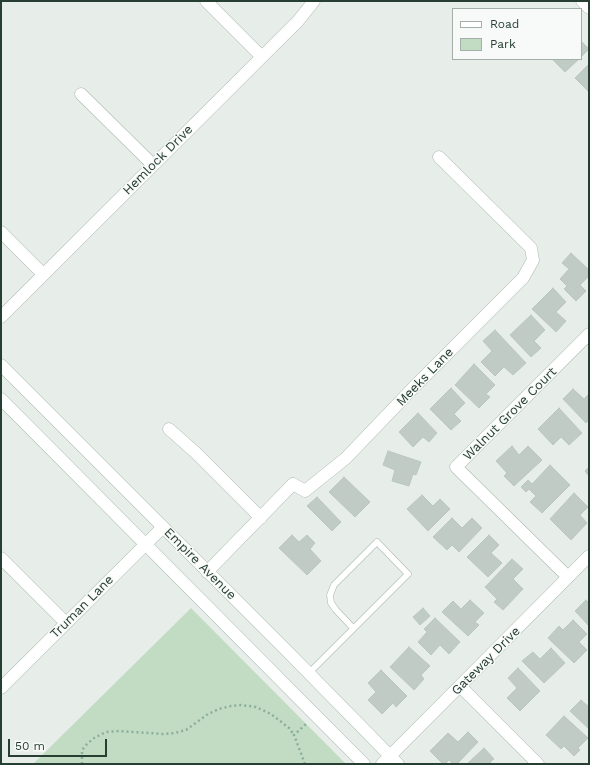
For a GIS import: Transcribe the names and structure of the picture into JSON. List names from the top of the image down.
{
  "streets": {
    "street": [
      "Hemlock Drive",
      "Meeks Lane",
      "Walnut Grove Court",
      "Empire Avenue",
      "Truman Lane",
      "Gateway Drive"
    ]
  },
  "crossings": [
    ["Meeks Lane", "Empire Avenue"],
    ["Walnut Grove Court", "Gateway Drive"],
    ["Empire Avenue", "Truman Lane"],
    ["Empire Avenue", "Gateway Drive"]
  ],
  "legend": ["Road", "Park"],
  "scale_bar": "50 m"
}
